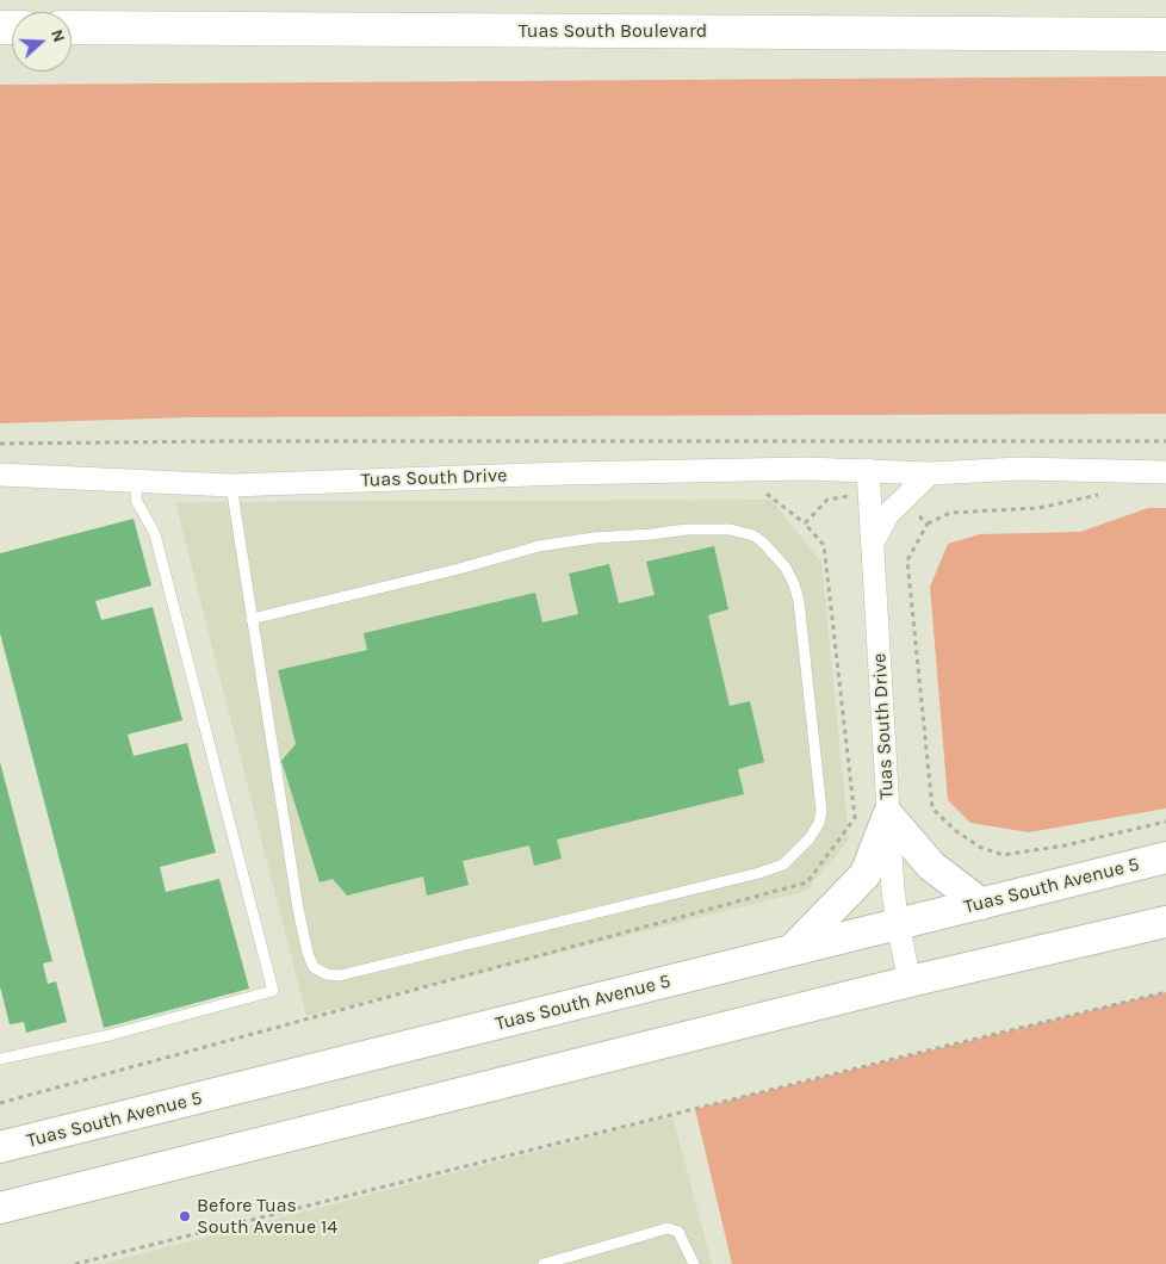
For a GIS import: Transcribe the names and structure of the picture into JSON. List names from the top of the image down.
{
  "streets": {
    "main road": ["Tuas South Boulevard", "Tuas South Avenue 5"],
    "street": ["Tuas South Drive"]
  },
  "crossings": [
    ["Tuas South Drive", "Tuas South Avenue 5"]
  ],
  "places": ["Before Tuas South Avenue 14"],
  "north": "right"
}
